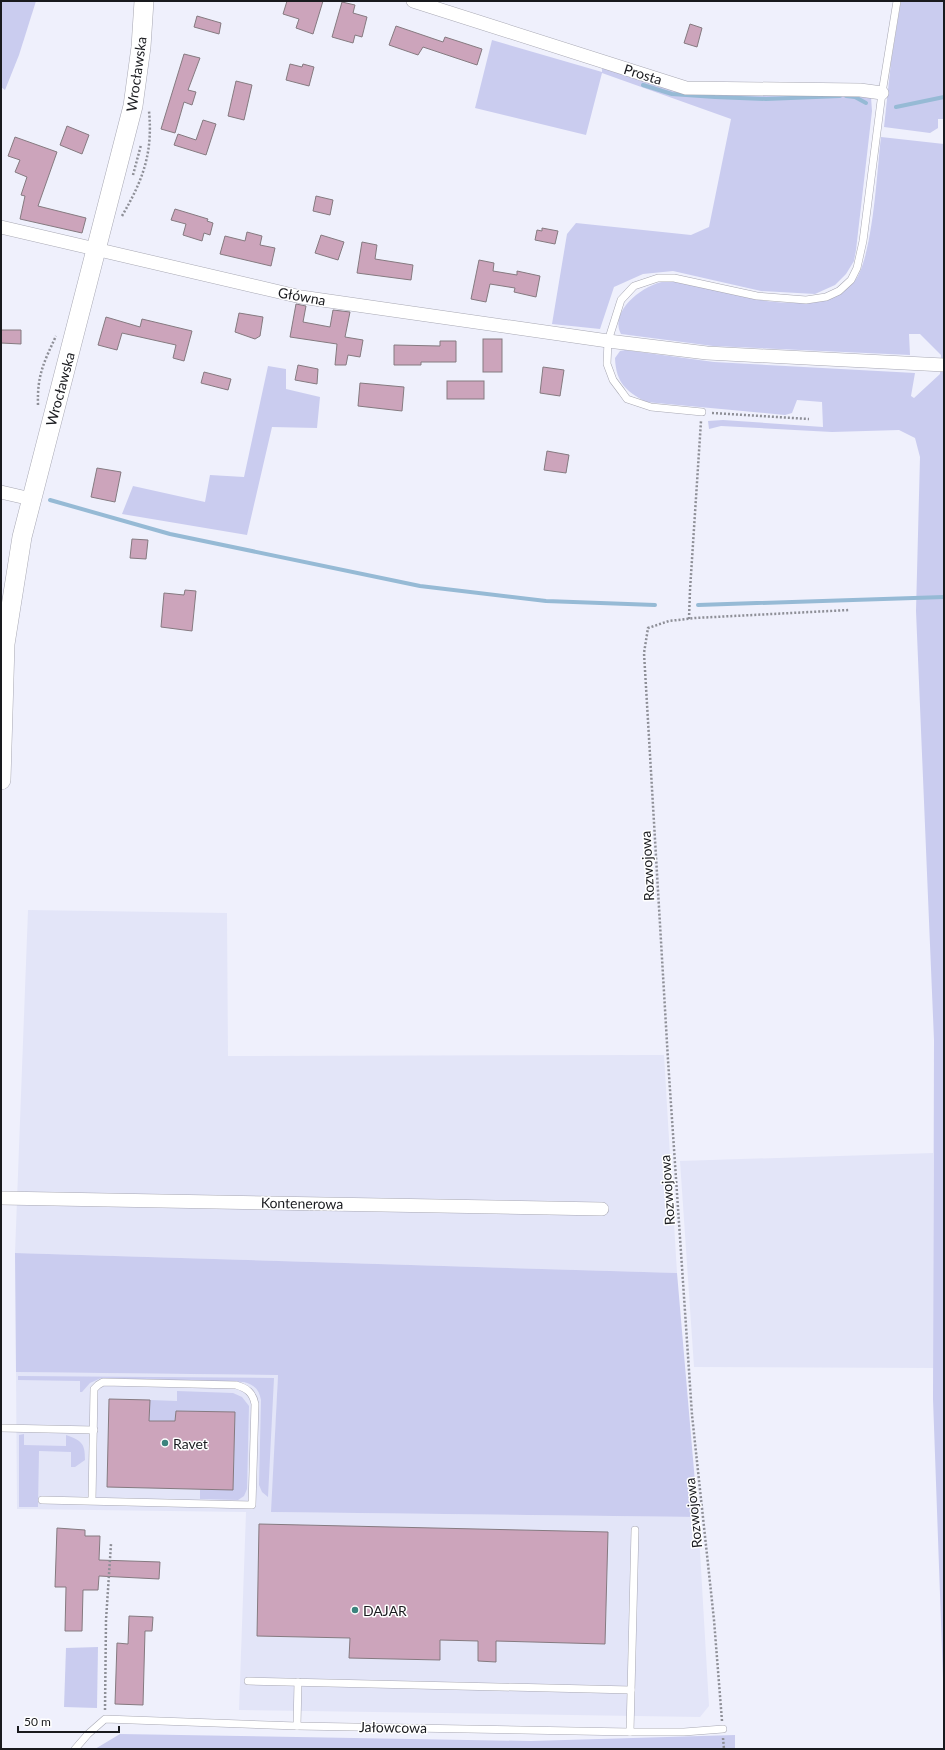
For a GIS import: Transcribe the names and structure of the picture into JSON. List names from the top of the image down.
{
  "streets": {
    "main road": ["Wrocławska"],
    "street": ["Prosta", "Główna", "Kontenerowa"],
    "lane": ["Jałowcowa"],
    "path": ["Rozwojowa"]
  },
  "crossings": [
    ["Wrocławska", "Główna"],
    ["Rozwojowa", "Jałowcowa"]
  ],
  "places": ["Ravet", "DAJAR"],
  "scale_bar": "50 m"
}
